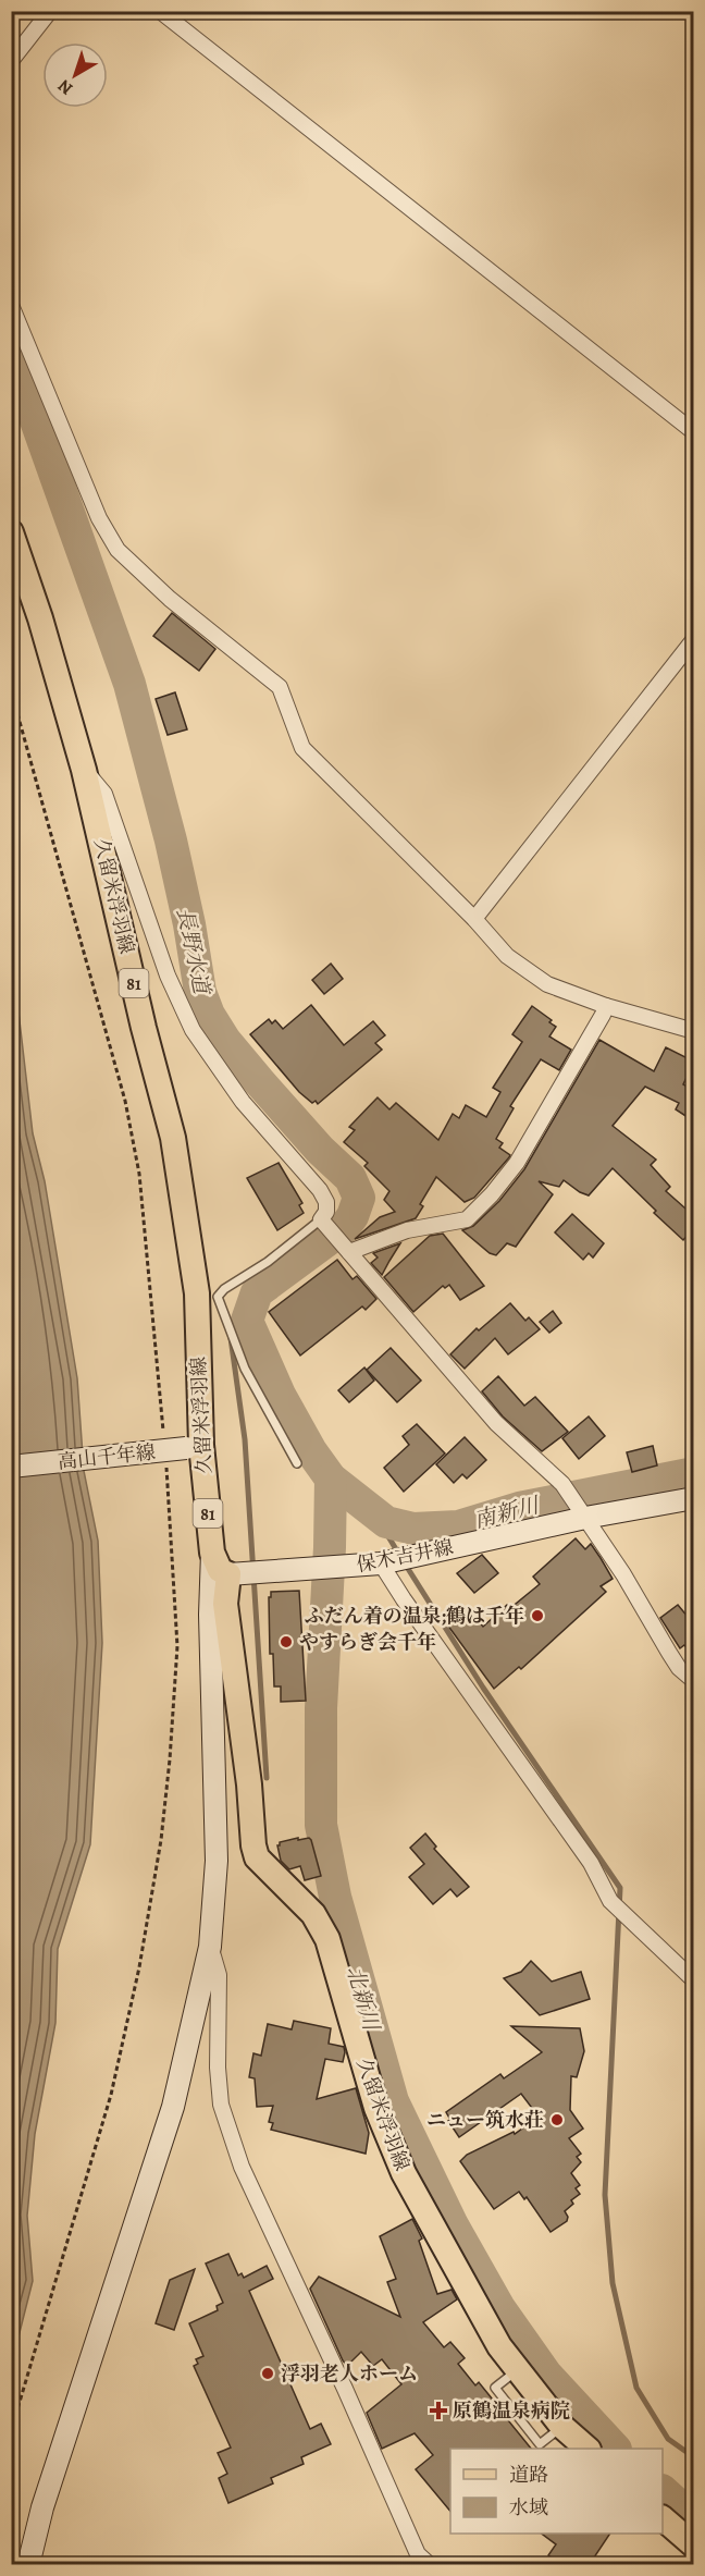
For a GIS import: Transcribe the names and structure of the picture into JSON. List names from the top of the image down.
{
  "streets": {
    "main road": ["久留米浮羽線", "81"],
    "street": ["高山千年線", "保木吉井線"]
  },
  "crossings": [
    ["久留米浮羽線", "81"],
    ["久留米浮羽線", "高山千年線"],
    ["久留米浮羽線", "保木吉井線"],
    ["81", "保木吉井線"]
  ],
  "water": ["長野水道", "南新川", "北新川"],
  "places": {
    "other": [
      "ふだん着の温泉;鶴は千年",
      "やすらぎ会千年",
      "ニュー筑水荘",
      "浮羽老人ホーム"
    ],
    "health": ["原鶴温泉病院"]
  },
  "legend": ["道路", "水域"],
  "north": "bottom left"
}
